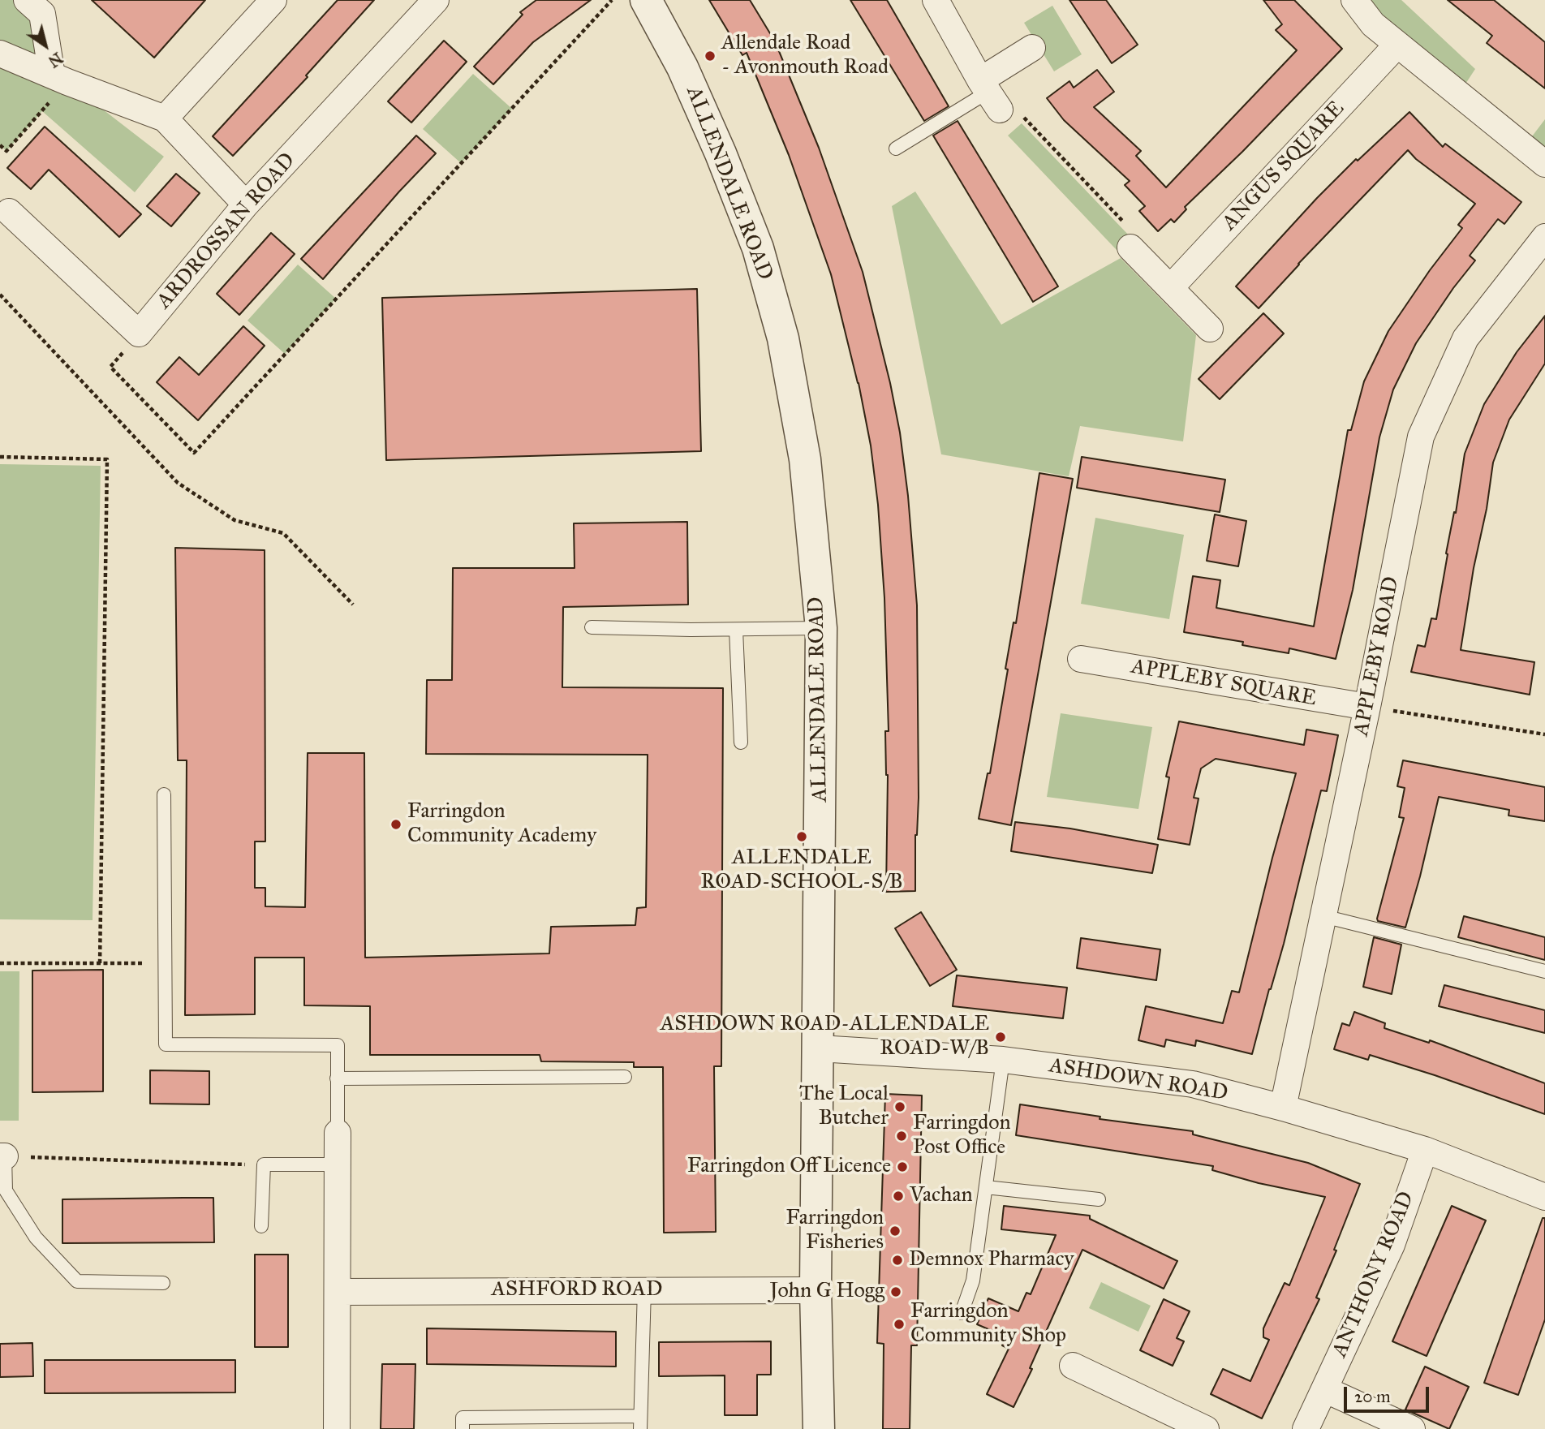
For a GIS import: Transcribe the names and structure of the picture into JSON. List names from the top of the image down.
{
  "streets": {
    "street": [
      "ANGUS SQUARE",
      "ALLENDALE ROAD",
      "ARDROSSAN ROAD",
      "APPLEBY ROAD",
      "APPLEBY SQUARE",
      "ASHDOWN ROAD",
      "ANTHONY ROAD",
      "ASHFORD ROAD"
    ]
  },
  "crossings": [
    ["ALLENDALE ROAD", "ASHDOWN ROAD"],
    ["ALLENDALE ROAD", "ASHFORD ROAD"],
    ["APPLEBY ROAD", "APPLEBY SQUARE"],
    ["APPLEBY ROAD", "ASHDOWN ROAD"],
    ["ASHDOWN ROAD", "ANTHONY ROAD"]
  ],
  "places": [
    "Allendale Road - Avonmouth Road",
    "Farringdon Community Academy",
    "ALLENDALE ROAD-SCHOOL-S/B",
    "ASHDOWN ROAD-ALLENDALE ROAD-W/B",
    "The Local Butcher",
    "Farringdon Post Office",
    "Farringdon Off Licence",
    "Vachan",
    "Farringdon Fisheries",
    "Demnox Pharmacy",
    "John G Hogg",
    "Farringdon Community Shop"
  ],
  "scale_bar": "20 m",
  "north": "bottom right"
}
